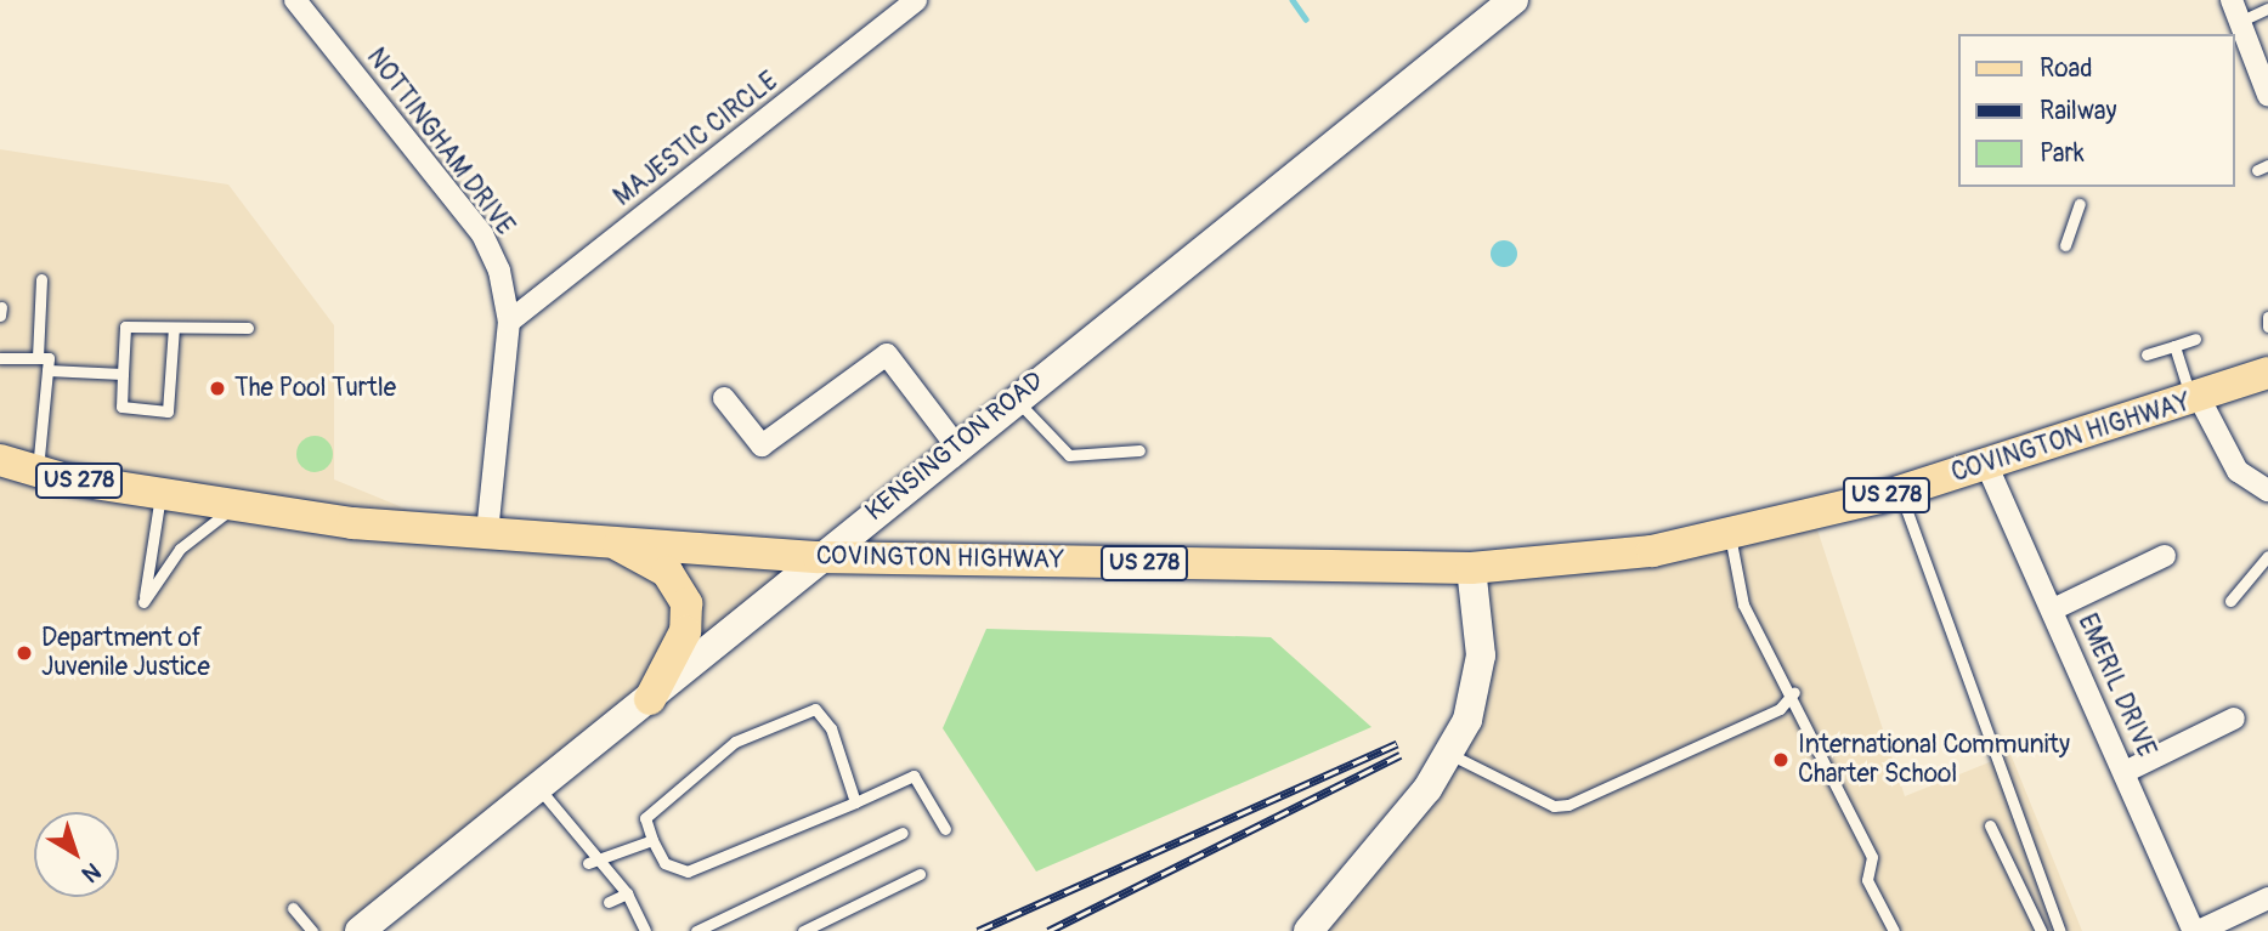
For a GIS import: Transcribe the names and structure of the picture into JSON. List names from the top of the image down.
{
  "streets": {
    "main road": ["COVINGTON HIGHWAY", "US 278"],
    "street": [
      "MAJESTIC CIRCLE",
      "NOTTINGHAM DRIVE",
      "KENSINGTON ROAD",
      "EMERIL DRIVE"
    ]
  },
  "crossings": [
    ["MAJESTIC CIRCLE", "NOTTINGHAM DRIVE"],
    ["NOTTINGHAM DRIVE", "COVINGTON HIGHWAY"],
    ["COVINGTON HIGHWAY", "KENSINGTON ROAD"],
    ["COVINGTON HIGHWAY", "EMERIL DRIVE"]
  ],
  "places": ["The Pool Turtle", "Department of Juvenile Justice", "International Community Charter School"],
  "legend": ["Road", "Railway", "Park"],
  "north": "bottom right"
}
